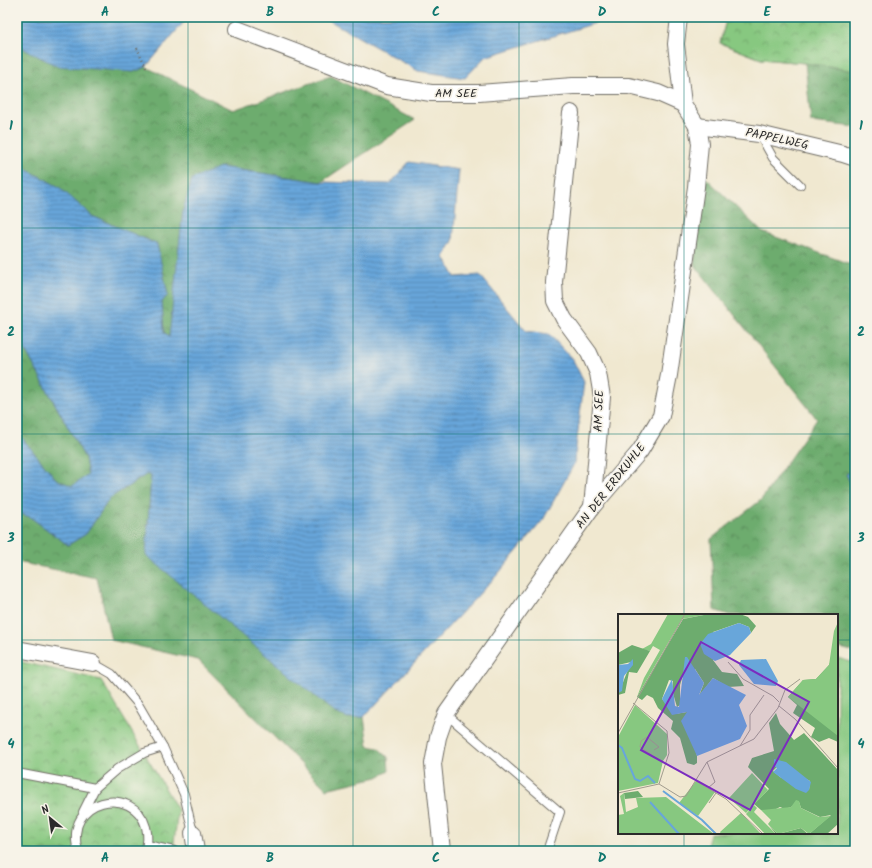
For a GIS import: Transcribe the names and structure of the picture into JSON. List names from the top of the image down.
{
  "streets": {
    "street": ["AM SEE", "PAPPELWEG", "AN DER ERDKUHLE"]
  },
  "crossings": [
    ["AM SEE", "AN DER ERDKUHLE"],
    ["PAPPELWEG", "AN DER ERDKUHLE"]
  ],
  "north": "top left",
  "grid": {
    "columns": [
      "A",
      "B",
      "C",
      "D",
      "E"
    ],
    "rows": [
      "1",
      "2",
      "3",
      "4"
    ]
  }
}
